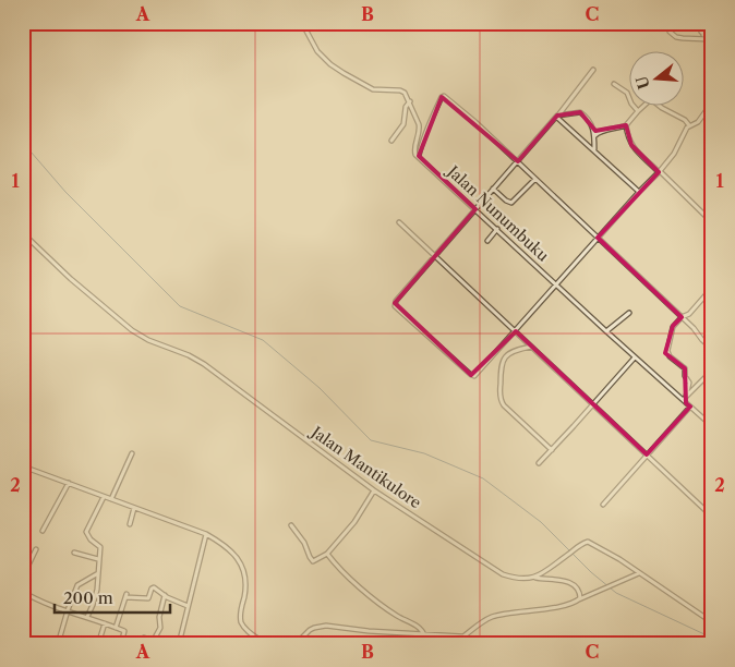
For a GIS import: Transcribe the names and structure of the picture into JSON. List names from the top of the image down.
{
  "streets": {
    "street": ["Jalan Nunumbuku", "Jalan Mantikulore"]
  },
  "scale_bar": "200 m",
  "north": "left",
  "grid": {
    "columns": ["A", "B", "C"],
    "rows": ["1", "2"]
  }
}
